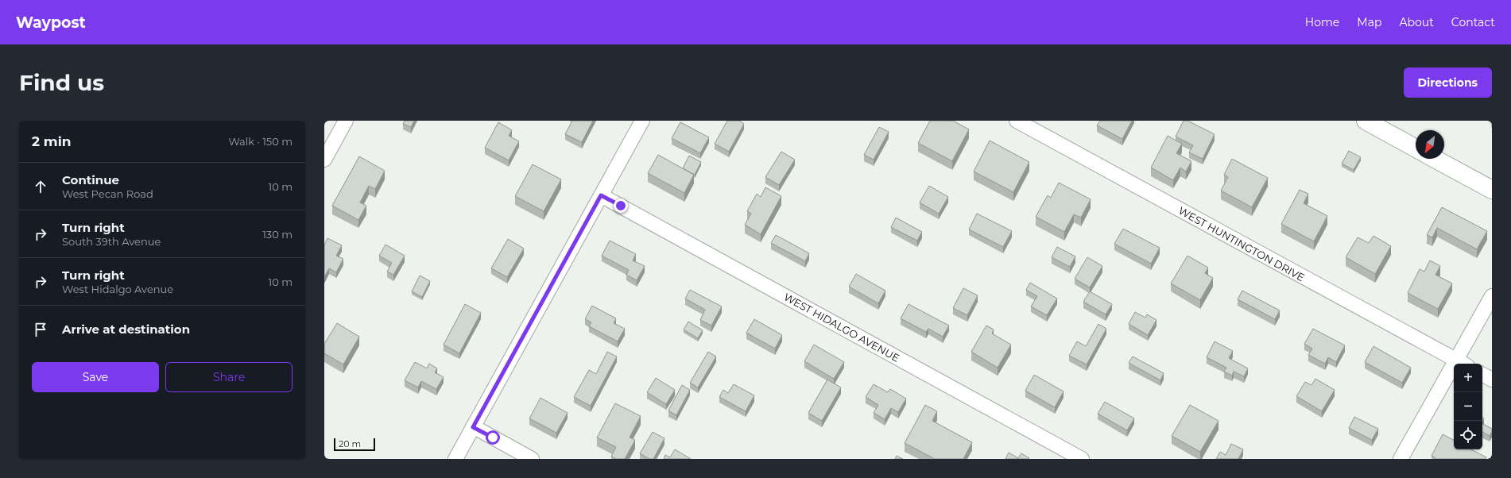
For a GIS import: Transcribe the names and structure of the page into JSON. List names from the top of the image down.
{
  "streets": {
    "street": ["WEST HUNTINGTON DRIVE", "WEST HIDALGO AVENUE"]
  },
  "scale_bar": "20 m",
  "north": "bottom left",
  "page": {
    "header": "Waypost",
    "nav": [
      "Home",
      "Map",
      "About",
      "Contact"
    ],
    "buttons": [
      "Directions",
      ["Save", "Share"]
    ],
    "title": "Find us",
    "heading": ["2 min", "Walk · 150 m"],
    "list": [
      ["Continue", "West Pecan Road", "10 m"],
      ["Turn right", "South 39th Avenue", "130 m"],
      ["Turn right", "West Hidalgo Avenue", "10 m"],
      "Arrive at destination"
    ],
    "map_buttons": ["+", "−"],
    "scale": "20 m"
  }
}
